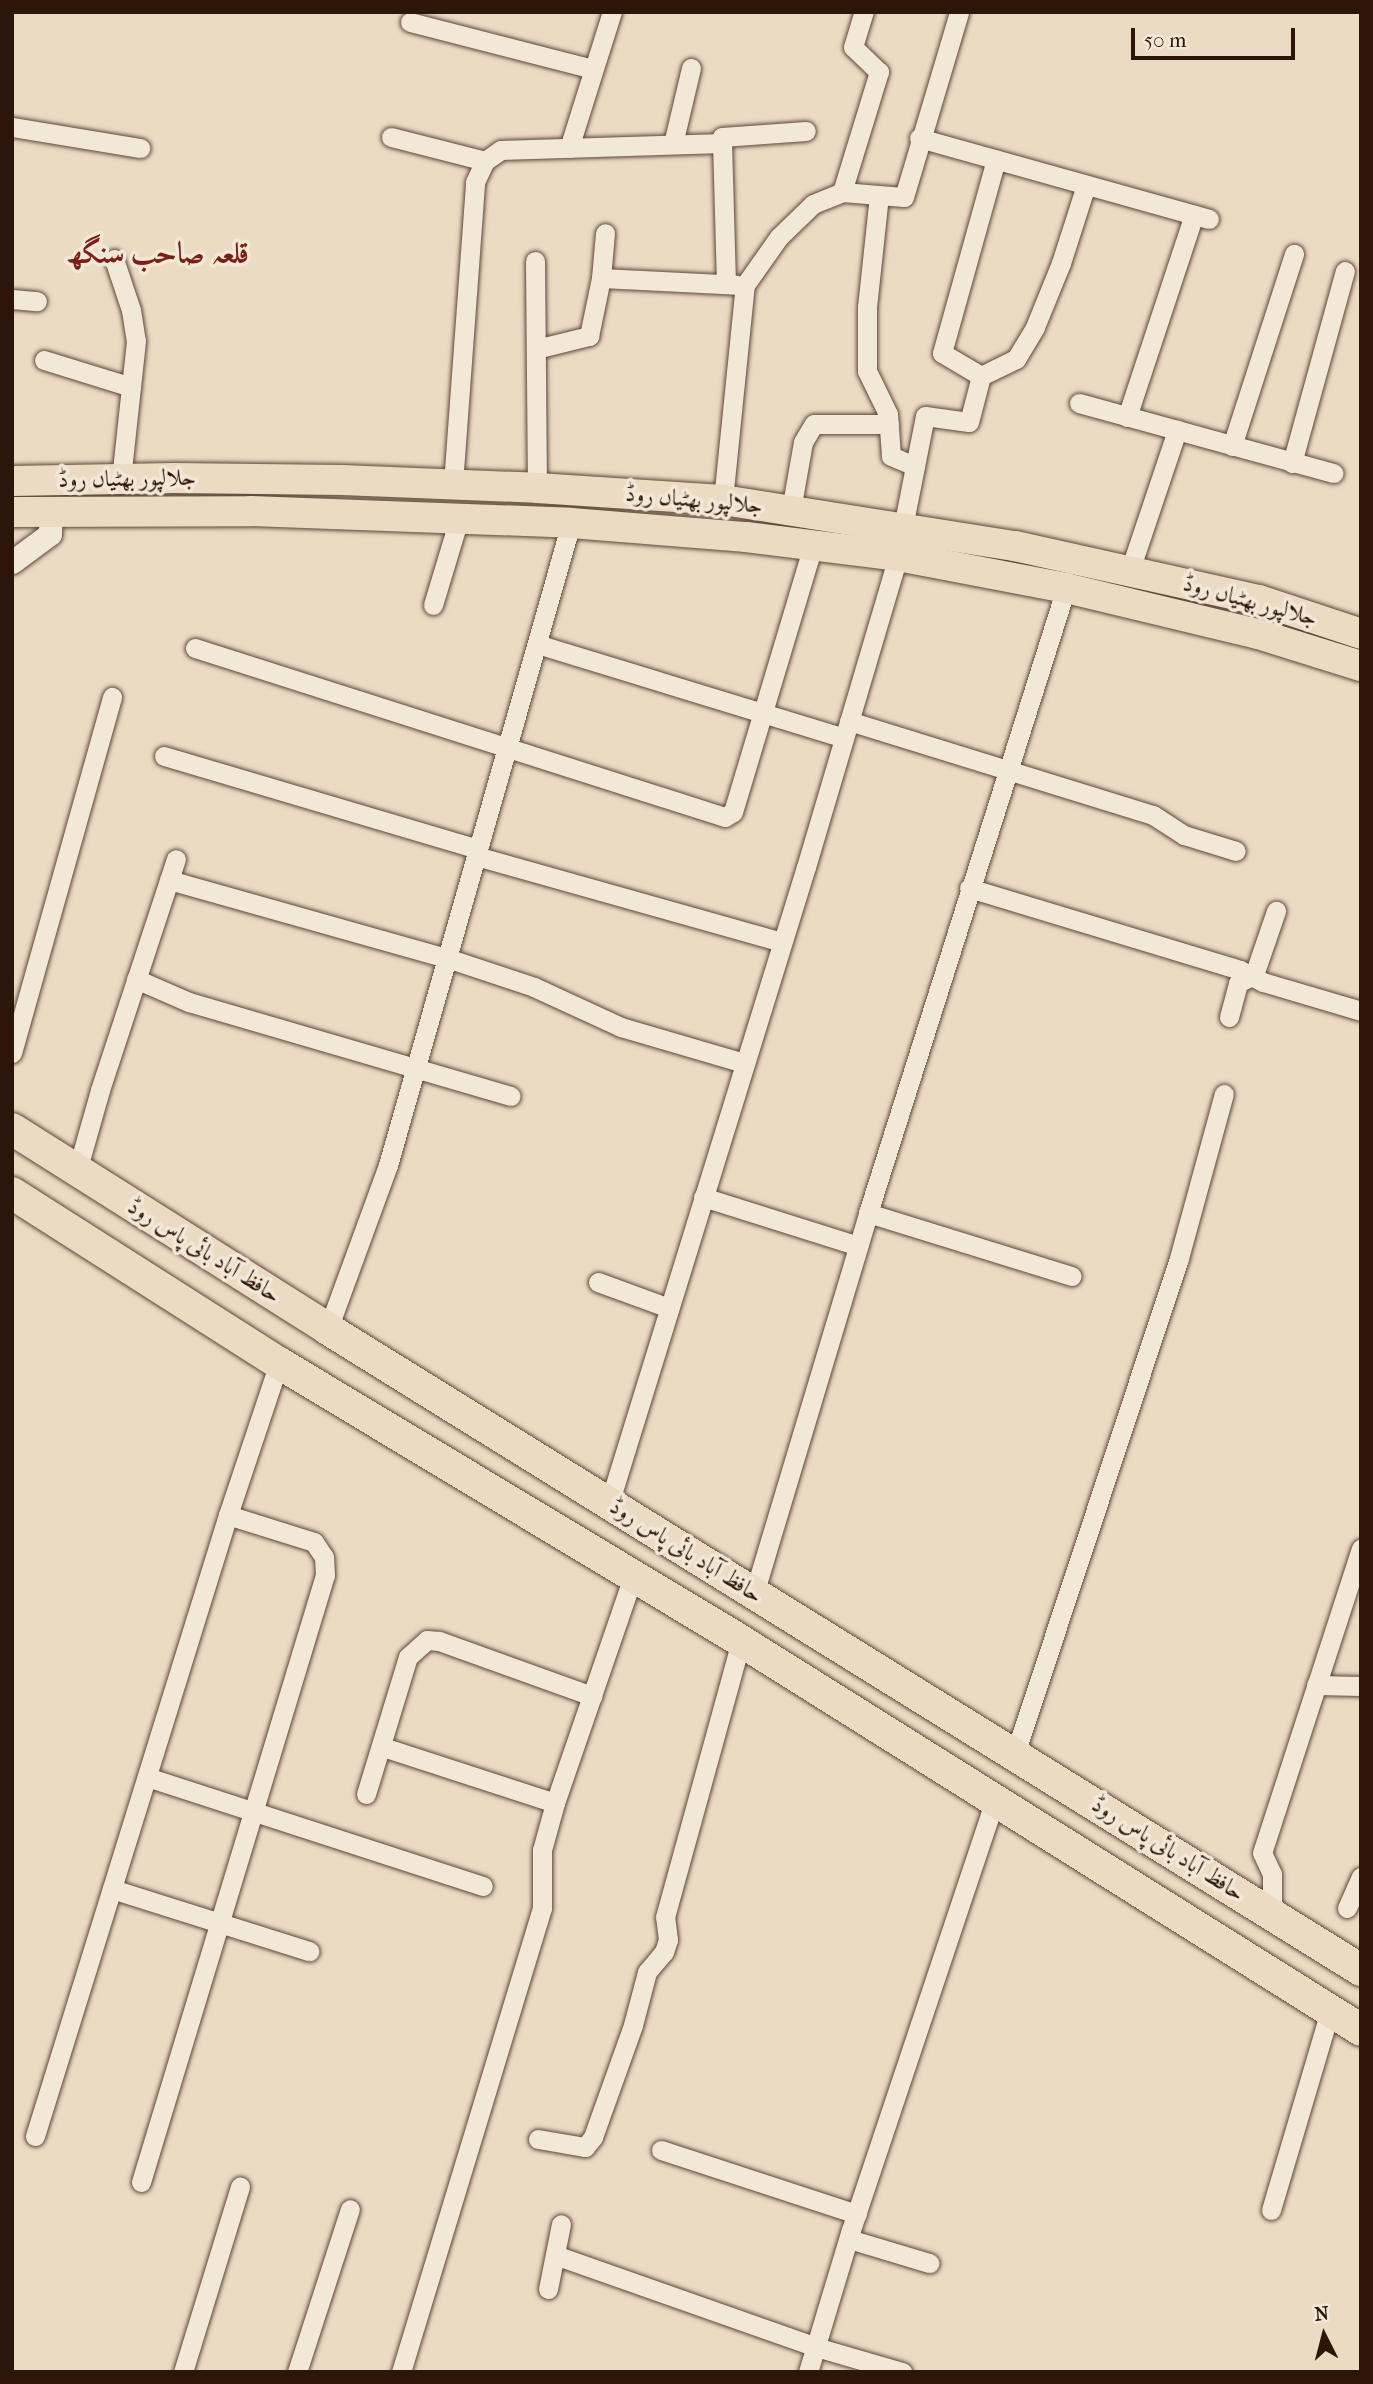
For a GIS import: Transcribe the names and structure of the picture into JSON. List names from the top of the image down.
{
  "streets": {
    "highway": ["حافظ آباد بائی پاس روڈ"],
    "main road": ["جلالپور بھٹیاں روڈ"]
  },
  "districts": ["قلعہ صاحب سنگھ"],
  "scale_bar": "50 m",
  "north": "top"
}
